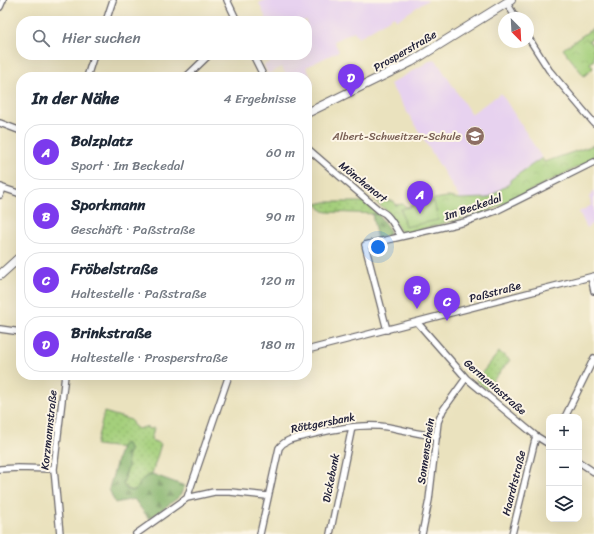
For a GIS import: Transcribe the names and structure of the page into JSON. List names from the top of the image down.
{
  "streets": {
    "main road": ["Prosperstraße"],
    "street": [
      "Mönchenort",
      "Im Beckedal",
      "Paßstraße",
      "Germaniastraße",
      "Röttgersbank",
      "Korzmannstraße",
      "Sonnenschein",
      "Dickebank",
      "Haardtstraße"
    ]
  },
  "crossings": [
    ["Mönchenort", "Im Beckedal"],
    ["Im Beckedal", "Paßstraße"],
    ["Paßstraße", "Germaniastraße"],
    ["Germaniastraße", "Sonnenschein"],
    ["Germaniastraße", "Haardtstraße"],
    ["Röttgersbank", "Sonnenschein"],
    ["Röttgersbank", "Dickebank"]
  ],
  "places": {
    "school or university": ["Albert-Schweitzer-Schule"]
  },
  "north": "bottom right",
  "page": {
    "search": "Hier suchen",
    "pins": [
      "D",
      "A",
      "B",
      "C"
    ],
    "heading": ["In der Nähe", "4 Ergebnisse"],
    "list": [
      {
        "mark": "A",
        "name": "Bolzplatz",
        "note": "Sport · Im Beckedal",
        "value": "60 m"
      },
      {
        "mark": "B",
        "name": "Sporkmann",
        "note": "Geschäft · Paßstraße",
        "value": "90 m"
      },
      {
        "mark": "C",
        "name": "Fröbelstraße",
        "note": "Haltestelle · Paßstraße",
        "value": "120 m"
      },
      {
        "mark": "D",
        "name": "Brinkstraße",
        "note": "Haltestelle · Prosperstraße",
        "value": "180 m"
      }
    ],
    "map_buttons": ["+", "−"]
  }
}
